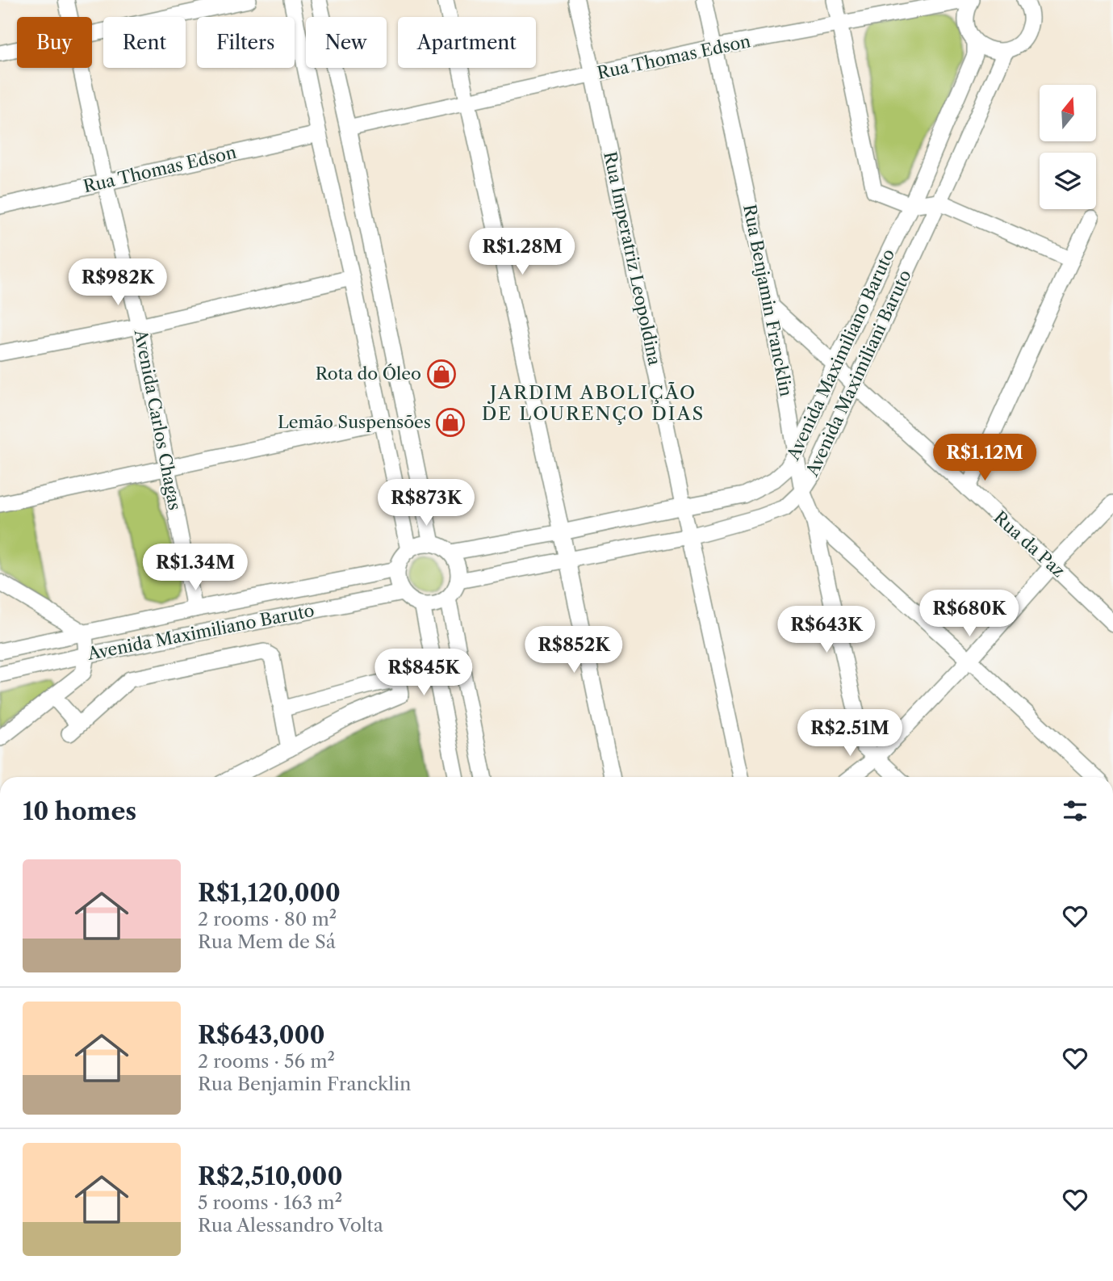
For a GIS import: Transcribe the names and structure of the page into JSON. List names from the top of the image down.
{
  "streets": {
    "street": [
      "Rua Thomas Edson",
      "Rua Imperatriz Leopoldina",
      "Rua Benjamin Francklin",
      "Avenida Maximiliano Baruto",
      "Avenida Maximiliani Baruto",
      "Avenida Carlos Chagas",
      "Rua da Paz"
    ]
  },
  "crossings": [
    ["Rua Thomas Edson", "Rua Imperatriz Leopoldina"],
    ["Rua Thomas Edson", "Rua Benjamin Francklin"],
    ["Rua Thomas Edson", "Avenida Carlos Chagas"],
    ["Rua Imperatriz Leopoldina", "Avenida Maximiliano Baruto"],
    ["Rua Imperatriz Leopoldina", "Avenida Maximiliani Baruto"],
    ["Rua Benjamin Francklin", "Avenida Maximiliano Baruto"],
    ["Rua Benjamin Francklin", "Avenida Maximiliani Baruto"],
    ["Rua Benjamin Francklin", "Rua da Paz"],
    ["Avenida Maximiliano Baruto", "Avenida Maximiliani Baruto"],
    ["Avenida Maximiliano Baruto", "Avenida Carlos Chagas"],
    ["Avenida Maximiliano Baruto", "Rua da Paz"],
    ["Avenida Maximiliani Baruto", "Rua da Paz"]
  ],
  "districts": ["JARDIM ABOLIÇÃO DE LOURENÇO DIAS"],
  "places": {
    "shop": ["Rota do Óleo", "Lemão Suspensões"]
  },
  "north": "top",
  "page": {
    "chip": [
      "Buy",
      "Rent",
      "Filters",
      "New",
      "Apartment"
    ],
    "price": [
      "R$1.28M",
      "R$982K",
      "R$1.12M",
      "R$873K",
      "R$1.34M",
      "R$680K",
      "R$643K",
      "R$852K",
      "R$845K",
      "R$2.51M"
    ],
    "heading": "10 homes",
    "list": [
      {
        "name": "R$1,120,000",
        "note": "2 rooms · 80 m² · Rua Mem de Sá"
      },
      {
        "name": "R$643,000",
        "note": "2 rooms · 56 m² · Rua Benjamin Francklin"
      },
      {
        "name": "R$2,510,000",
        "note": "5 rooms · 163 m² · Rua Alessandro Volta"
      }
    ]
  }
}
